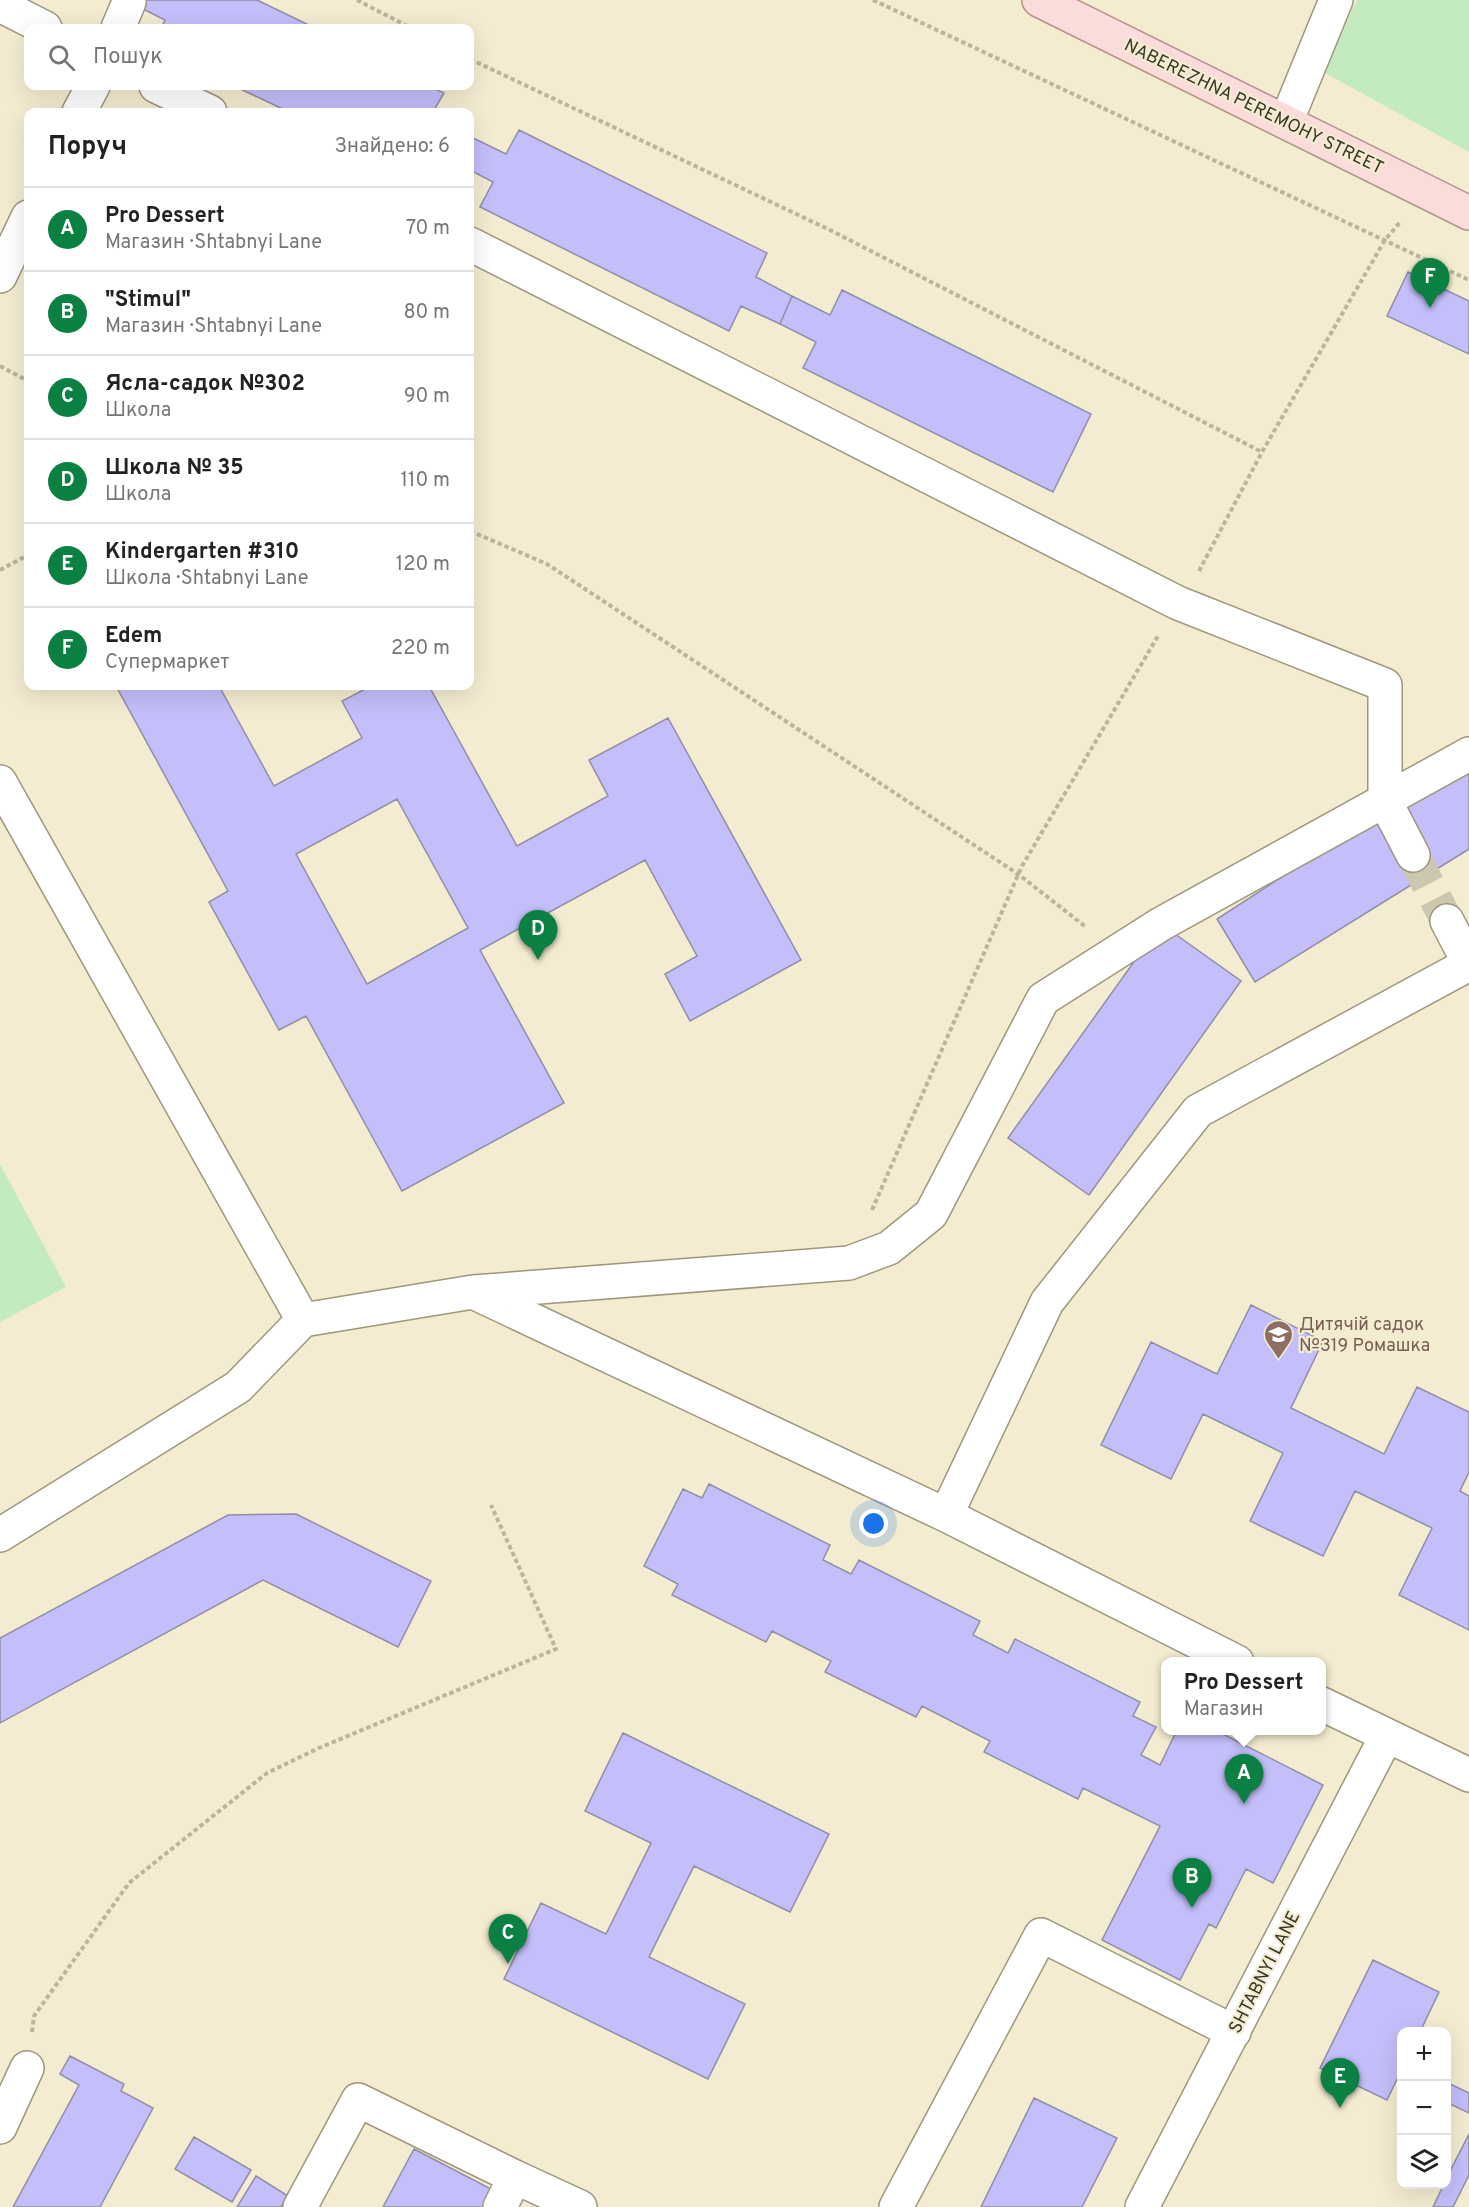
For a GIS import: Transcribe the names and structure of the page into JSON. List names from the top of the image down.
{
  "streets": {
    "main road": ["NABEREZHNA PEREMOHY STREET"],
    "street": ["SHTABNYI LANE"]
  },
  "places": {
    "school or university": ["Дитячій садок №319 Ромашка"]
  },
  "page": {
    "search": "Пошук",
    "heading": ["Поруч", "Знайдено: 6"],
    "list": [
      {
        "mark": "A",
        "name": "Pro Dessert",
        "note": "Магазин · Shtabnyi Lane",
        "value": "70 m"
      },
      {
        "mark": "B",
        "name": "\"Stimul\"",
        "note": "Магазин · Shtabnyi Lane",
        "value": "80 m"
      },
      {
        "mark": "C",
        "name": "Ясла-садок №302",
        "note": "Школа",
        "value": "90 m"
      },
      {
        "mark": "D",
        "name": "Школа № 35",
        "note": "Школа",
        "value": "110 m"
      },
      {
        "mark": "E",
        "name": "Kindergarten #310",
        "note": "Школа · Shtabnyi Lane",
        "value": "120 m"
      },
      {
        "mark": "F",
        "name": "Edem",
        "note": "Супермаркет",
        "value": "220 m"
      }
    ],
    "pins": [
      "F",
      "D",
      "A",
      "B",
      "C",
      "E"
    ],
    "popup": ["Pro Dessert", "Магазин"],
    "map_buttons": ["+", "−"]
  }
}
